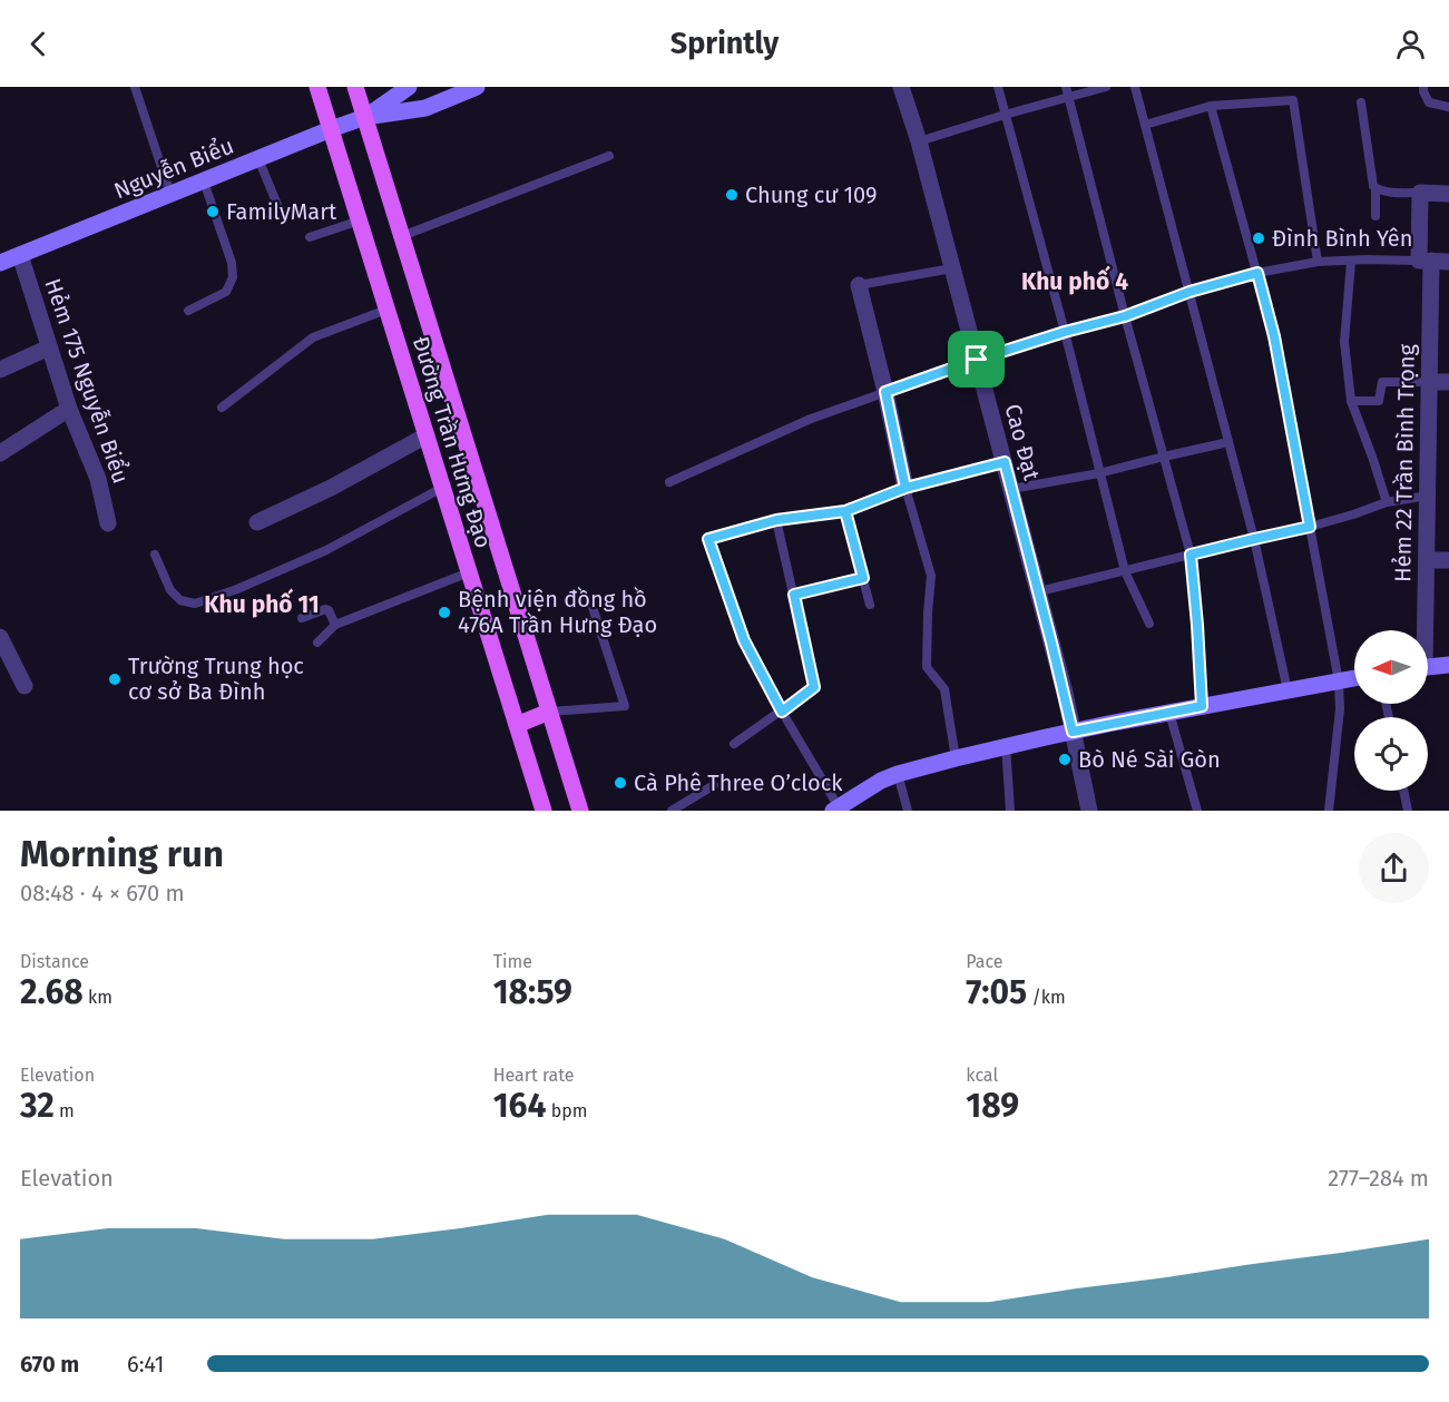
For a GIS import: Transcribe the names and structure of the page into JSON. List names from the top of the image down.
{
  "streets": {
    "main road": ["Đường Trần Hưng Đạo"],
    "street": [
      "Nguyễn Biểu",
      "Hẻm 175 Nguyễn Biểu",
      "Cao Đạt",
      "Hẻm 22 Trần Bình Trọng"
    ]
  },
  "crossings": [
    ["Nguyễn Biểu", "Hẻm 175 Nguyễn Biểu"],
    ["Nguyễn Biểu", "Đường Trần Hưng Đạo"]
  ],
  "districts": ["Khu phố 4", "Khu phố 11"],
  "places": [
    "Chung cư 109",
    "FamilyMart",
    "Đình Bình Yên",
    "Bệnh viện đồng hồ 476A Trần Hưng Đạo",
    "Trường Trung học cơ sở Ba Đình",
    "Bò Né Sài Gòn",
    "Cà Phê Three O’clock"
  ],
  "north": "left",
  "page": {
    "header": "Sprintly",
    "heading": ["Morning run", "08:48 · 4 × 670 m"],
    "stats": [
      ["Distance", "2.68 km"],
      ["Time", "18:59"],
      ["Pace", "7:05 /km"],
      ["Elevation", "32 m"],
      ["Heart rate", "164 bpm"],
      ["kcal", "189"]
    ],
    "chart": ["Elevation", "277–284 m"],
    "list": [
      {
        "name": "670 m",
        "note": "6:41"
      }
    ]
  }
}
